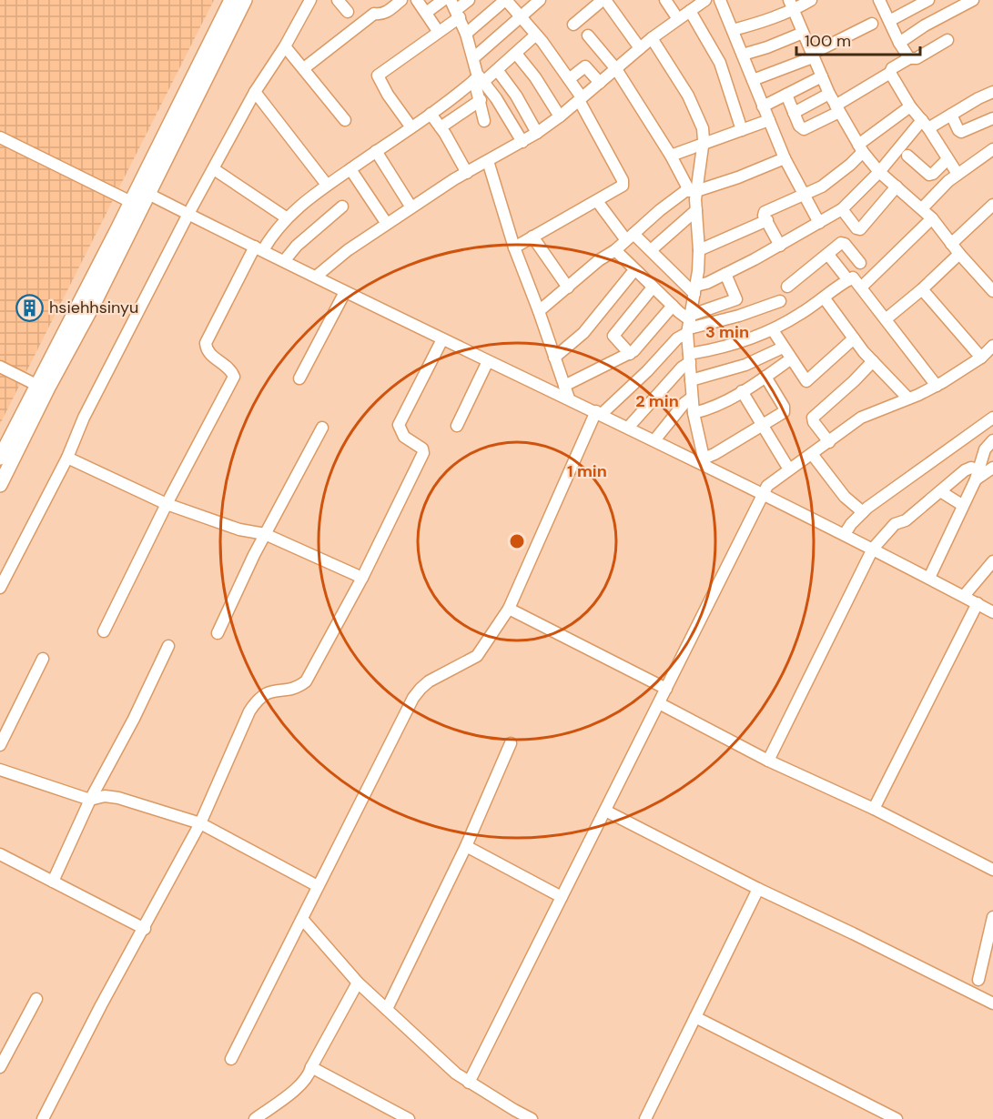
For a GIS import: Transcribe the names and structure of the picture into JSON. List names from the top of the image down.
{
  "places": {
    "building": ["hsiehhsinyu"]
  },
  "scale_bar": "100 m",
  "rings": ["3 min", "2 min", "1 min"]
}
